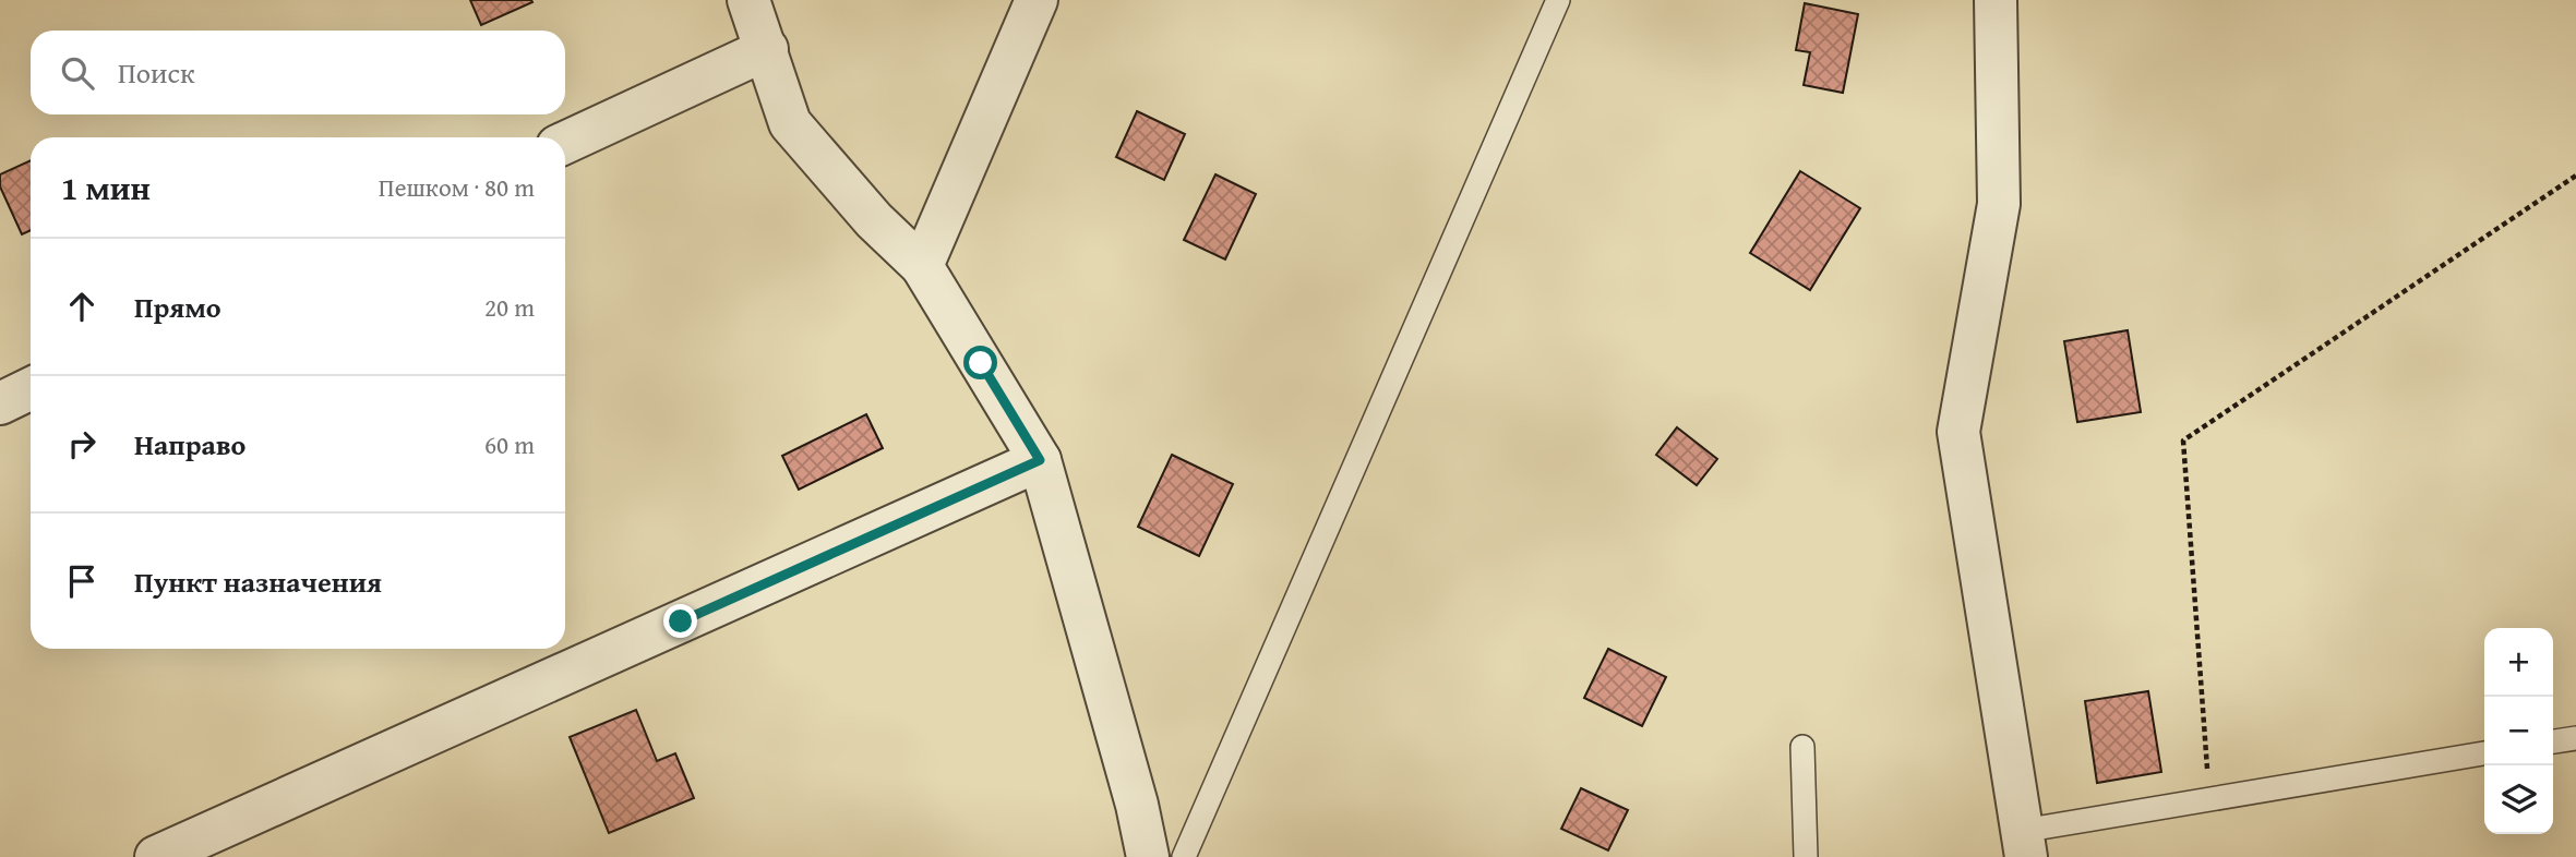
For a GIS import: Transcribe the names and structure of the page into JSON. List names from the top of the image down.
{
  "page": {
    "search": "Поиск",
    "heading": ["1 мин", "Пешком · 80 m"],
    "list": [
      ["Прямо", "20 m"],
      ["Направо", "60 m"],
      "Пункт назначения"
    ],
    "map_buttons": ["+", "−"]
  }
}
